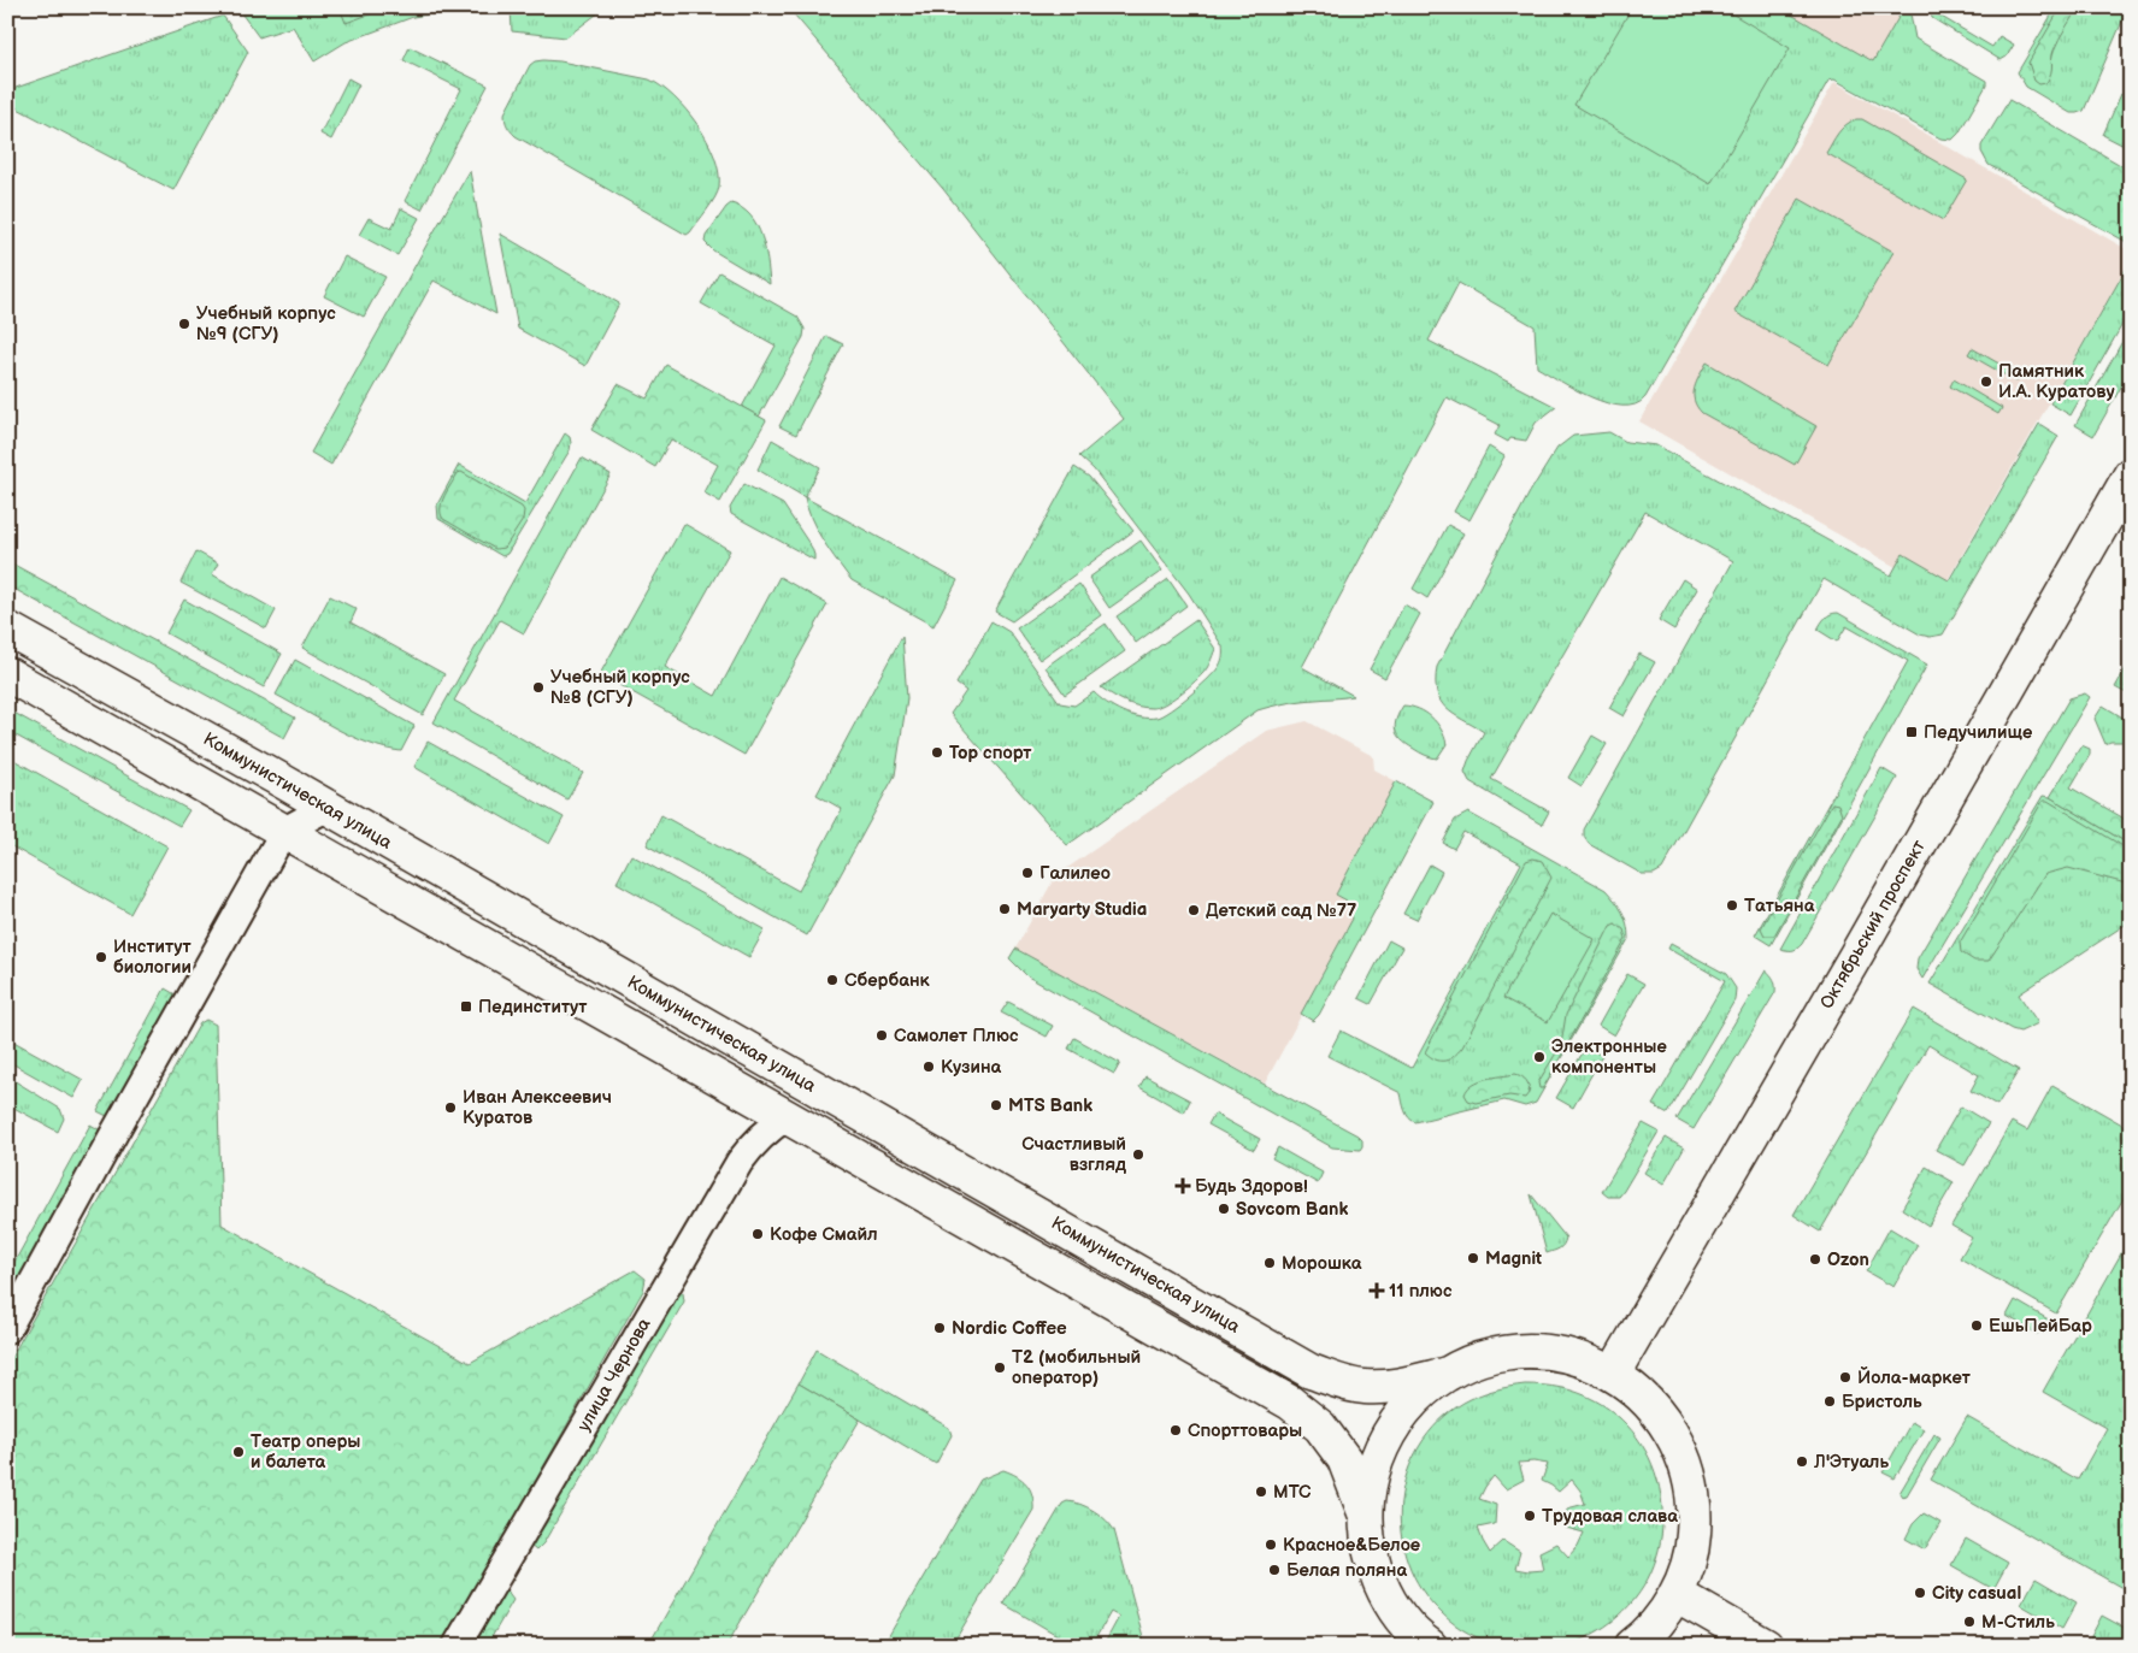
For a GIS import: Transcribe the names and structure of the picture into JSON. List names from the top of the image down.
{
  "streets": {
    "main road": ["Коммунистическая улица", "Октябрьский проспект"],
    "street": ["улица Чернова"]
  },
  "crossings": [
    ["Коммунистическая улица", "улица Чернова"]
  ],
  "places": {
    "other": [
      "Учебный корпус №9 (СГУ)",
      "Памятник И.А. Куратову",
      "Учебный корпус №8 (СГУ)",
      "Top спорт",
      "Галилео",
      "Татьяна",
      "Maryarty Studia",
      "Детский сад №77",
      "Институт биологии",
      "Сбербанк",
      "Самолет Плюс",
      "Электронные компоненты",
      "Кузина",
      "MTS Bank",
      "Иван Алексеевич Куратов",
      "Счастливый взгляд",
      "Sovcom Bank",
      "Кофе Смайл",
      "Magnit",
      "Ozon",
      "Морошка",
      "ЕшьПейБар",
      "Nordic Coffee",
      "Т2 (мобильный оператор)",
      "Йола-маркет",
      "Бристоль",
      "Спорттовары",
      "Театр оперы и балета",
      "Л'Этуаль",
      "МТС",
      "Трудовая слава",
      "Красное&Белое",
      "Белая поляна",
      "City сasual",
      "М-Стиль"
    ],
    "transit": ["Педучилище", "Пединститут"],
    "health": ["Будь Здоров!", "11 плюс"]
  }
}
